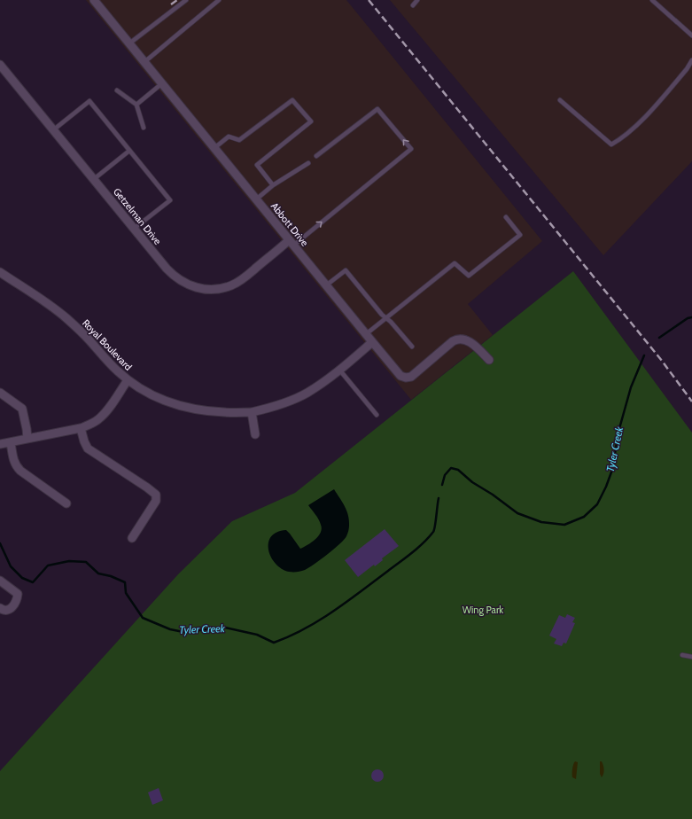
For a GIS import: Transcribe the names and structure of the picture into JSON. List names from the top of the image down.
{
  "streets": {
    "street": ["Getzelman Drive", "Abbott Drive", "Royal Boulevard"]
  },
  "crossings": [
    ["Getzelman Drive", "Abbott Drive"],
    ["Abbott Drive", "Royal Boulevard"]
  ],
  "water": ["Tyler Creek"],
  "parks": ["Wing Park"]
}
